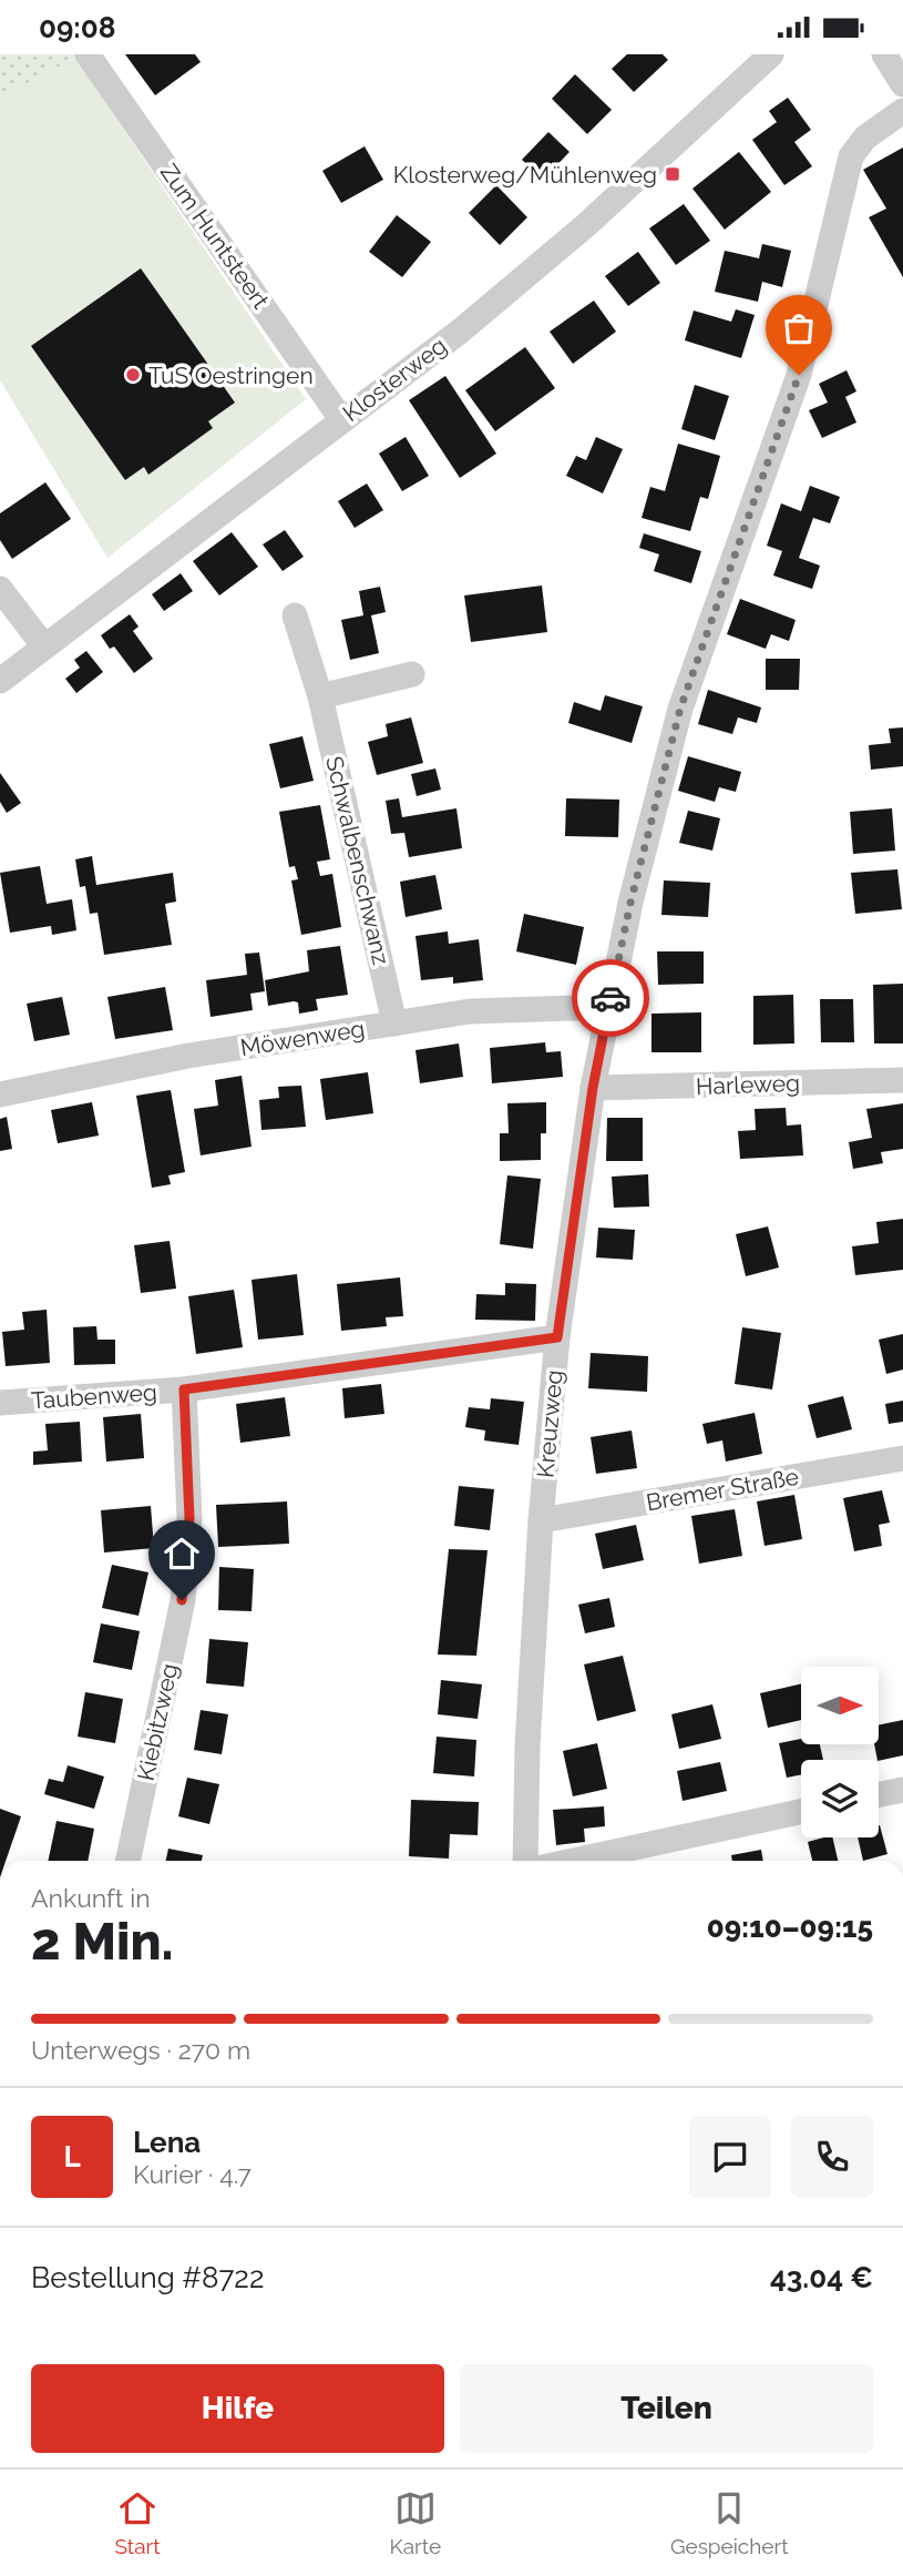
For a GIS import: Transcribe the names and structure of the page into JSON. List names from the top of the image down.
{
  "streets": {
    "street": [
      "Zum Huntsteert",
      "Klosterweg",
      "Schwalbenschwanz",
      "Möwenweg",
      "Harleweg",
      "Taubenweg",
      "Kreuzweg",
      "Bremer Straße",
      "Kiebitzweg"
    ]
  },
  "crossings": [
    ["Zum Huntsteert", "Klosterweg"],
    ["Schwalbenschwanz", "Möwenweg"],
    ["Möwenweg", "Kreuzweg"],
    ["Harleweg", "Kreuzweg"],
    ["Taubenweg", "Kreuzweg"],
    ["Taubenweg", "Kiebitzweg"],
    ["Kreuzweg", "Bremer Straße"]
  ],
  "places": {
    "transit": ["Klosterweg/Mühlenweg"],
    "other": ["TuS Oestringen"]
  },
  "north": "right",
  "page": {
    "status": "09:08",
    "heading": ["2 Min.", "Ankunft in", "09:10–09:15"],
    "panel": [
      "Lena",
      "Kurier · 4.7",
      "Bestellung #8722",
      "43.04 €"
    ],
    "bar": "Unterwegs · 270 m",
    "round": "L",
    "buttons": ["Hilfe", "Teilen"],
    "tabs": ["Start", "Karte", "Gespeichert"]
  }
}
